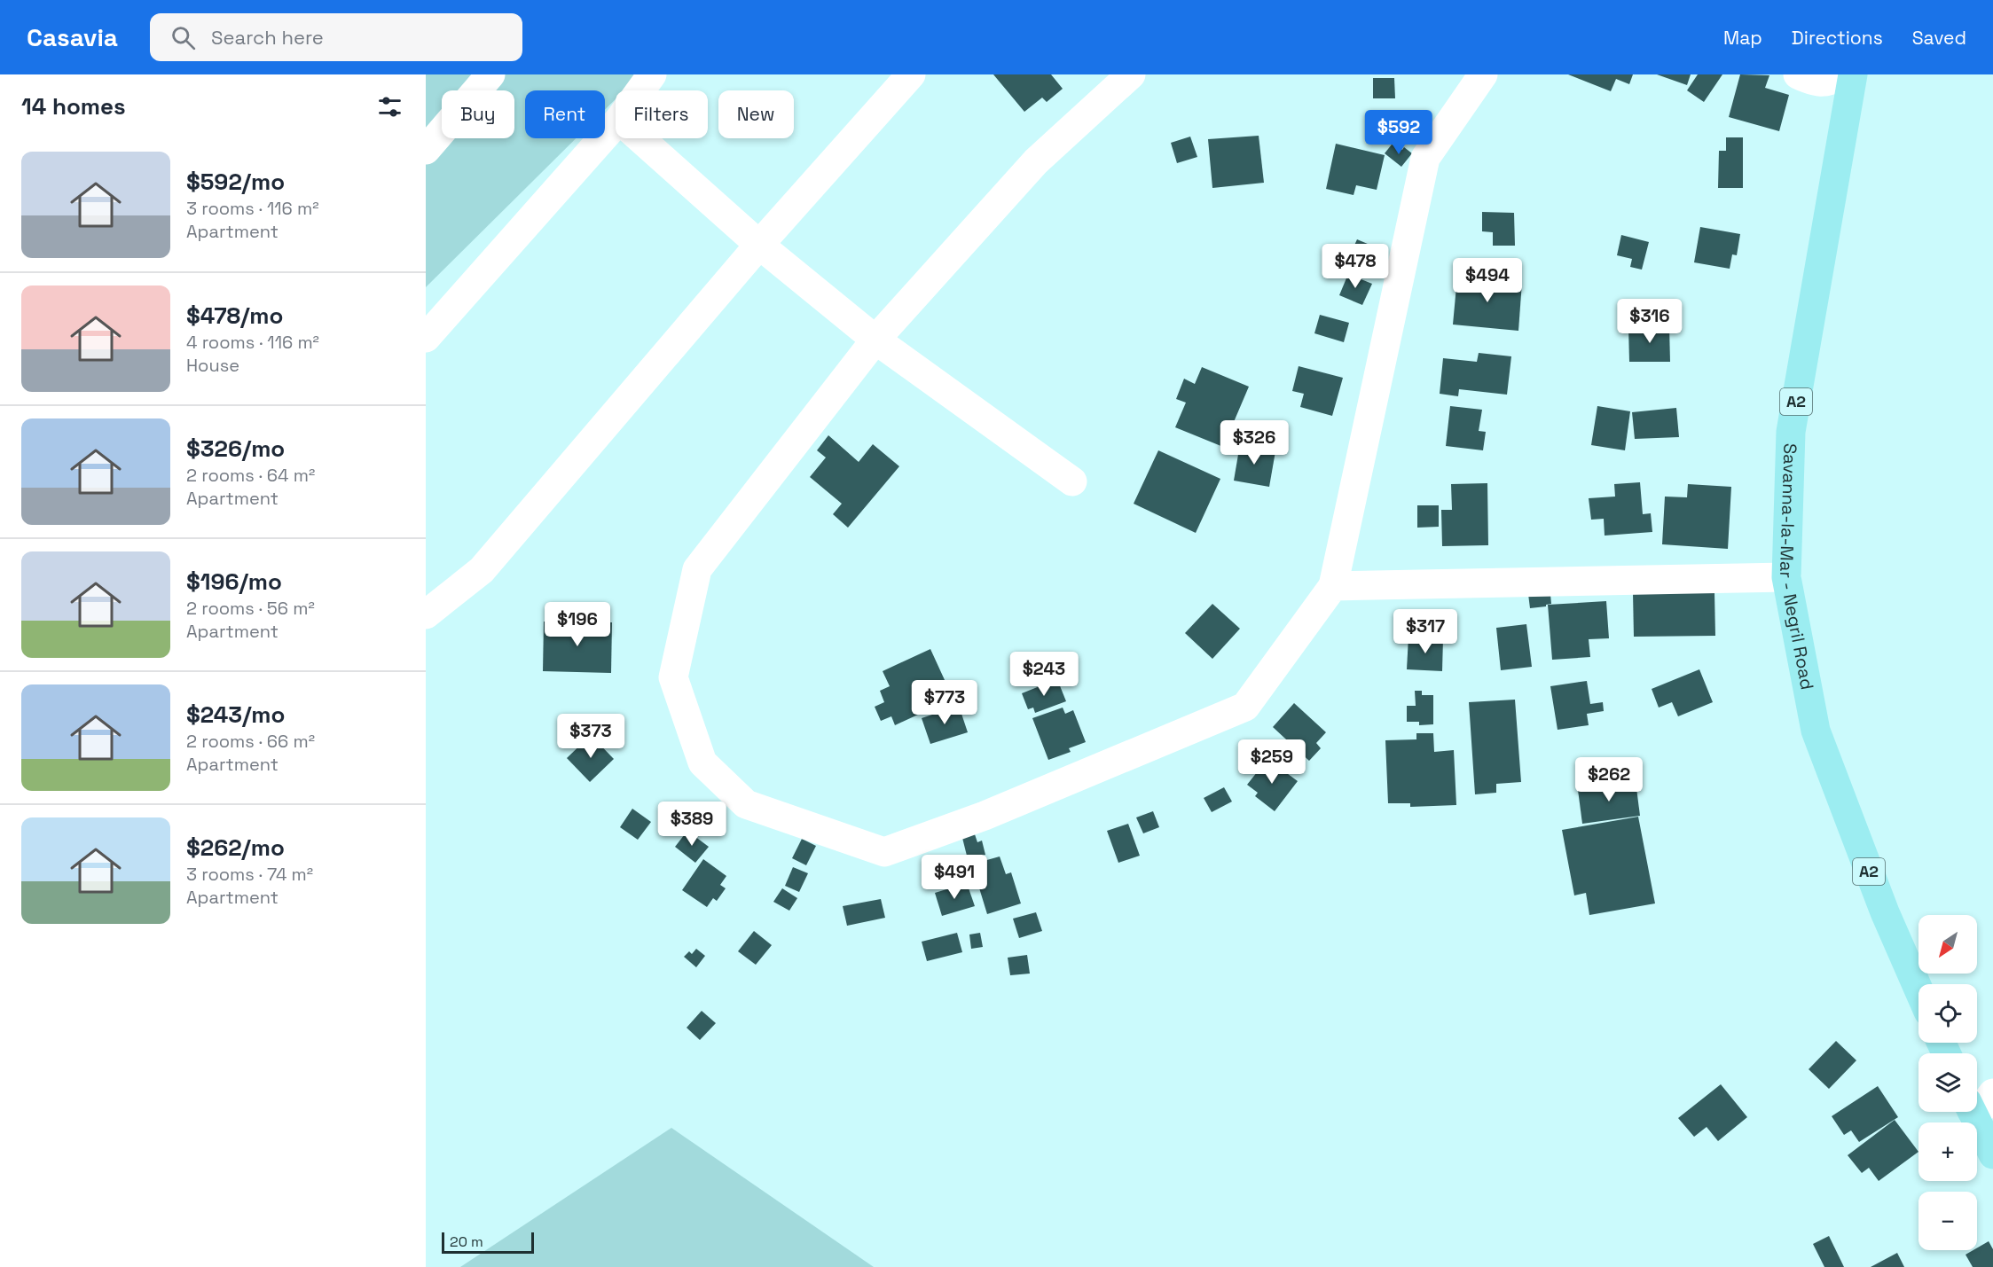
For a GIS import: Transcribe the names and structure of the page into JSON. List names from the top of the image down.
{
  "streets": {
    "main road": ["A2", "Savanna-la-Mar - Negril Road"]
  },
  "scale_bar": "20 m",
  "north": "bottom left",
  "page": {
    "header": "Casavia",
    "search": "Search here",
    "nav": ["Map", "Directions", "Saved"],
    "heading": "14 homes",
    "chip": [
      "Buy",
      "Rent",
      "Filters",
      "New"
    ],
    "price": [
      "$592",
      "$478",
      "$494",
      "$316",
      "$326",
      "$196",
      "$317",
      "$243",
      "$773",
      "$373",
      "$259",
      "$262",
      "$389",
      "$491"
    ],
    "list": [
      {
        "name": "$592/mo",
        "note": "3 rooms · 116 m² · Apartment"
      },
      {
        "name": "$478/mo",
        "note": "4 rooms · 116 m² · House"
      },
      {
        "name": "$326/mo",
        "note": "2 rooms · 64 m² · Apartment"
      },
      {
        "name": "$196/mo",
        "note": "2 rooms · 56 m² · Apartment"
      },
      {
        "name": "$243/mo",
        "note": "2 rooms · 66 m² · Apartment"
      },
      {
        "name": "$262/mo",
        "note": "3 rooms · 74 m² · Apartment"
      }
    ],
    "map_buttons": ["+", "−"],
    "scale": "20 m"
  }
}
